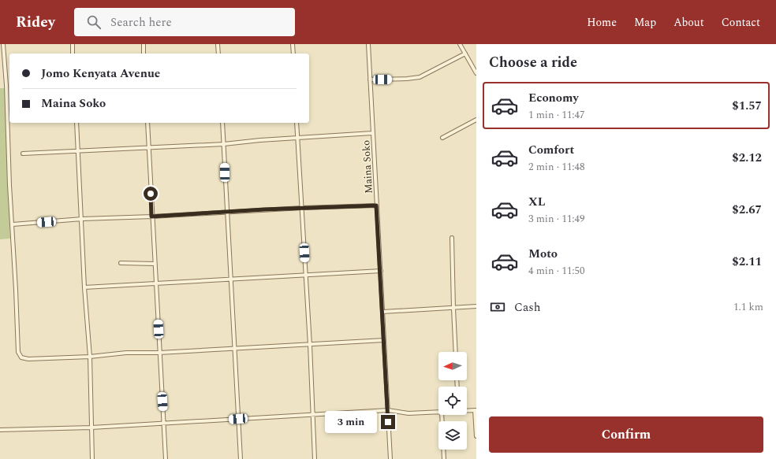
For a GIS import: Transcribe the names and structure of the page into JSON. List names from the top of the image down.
{
  "streets": {
    "street": ["Maina Soko"]
  },
  "north": "left",
  "page": {
    "header": "Ridey",
    "search": "Search here",
    "nav": [
      "Home",
      "Map",
      "About",
      "Contact"
    ],
    "heading": "Choose a ride",
    "banner": ["Jomo Kenyata Avenue", "Maina Soko"],
    "list": [
      {
        "name": "Economy",
        "note": "1 min · 11:47",
        "value": "$1.57"
      },
      {
        "name": "Comfort",
        "note": "2 min · 11:48",
        "value": "$2.12"
      },
      {
        "name": "XL",
        "note": "3 min · 11:49",
        "value": "$2.67"
      },
      {
        "name": "Moto",
        "note": "4 min · 11:50",
        "value": "$2.11"
      }
    ],
    "pay": ["Cash", "1.1 km"],
    "buttons": "Confirm",
    "bubble": "3 min"
  }
}
